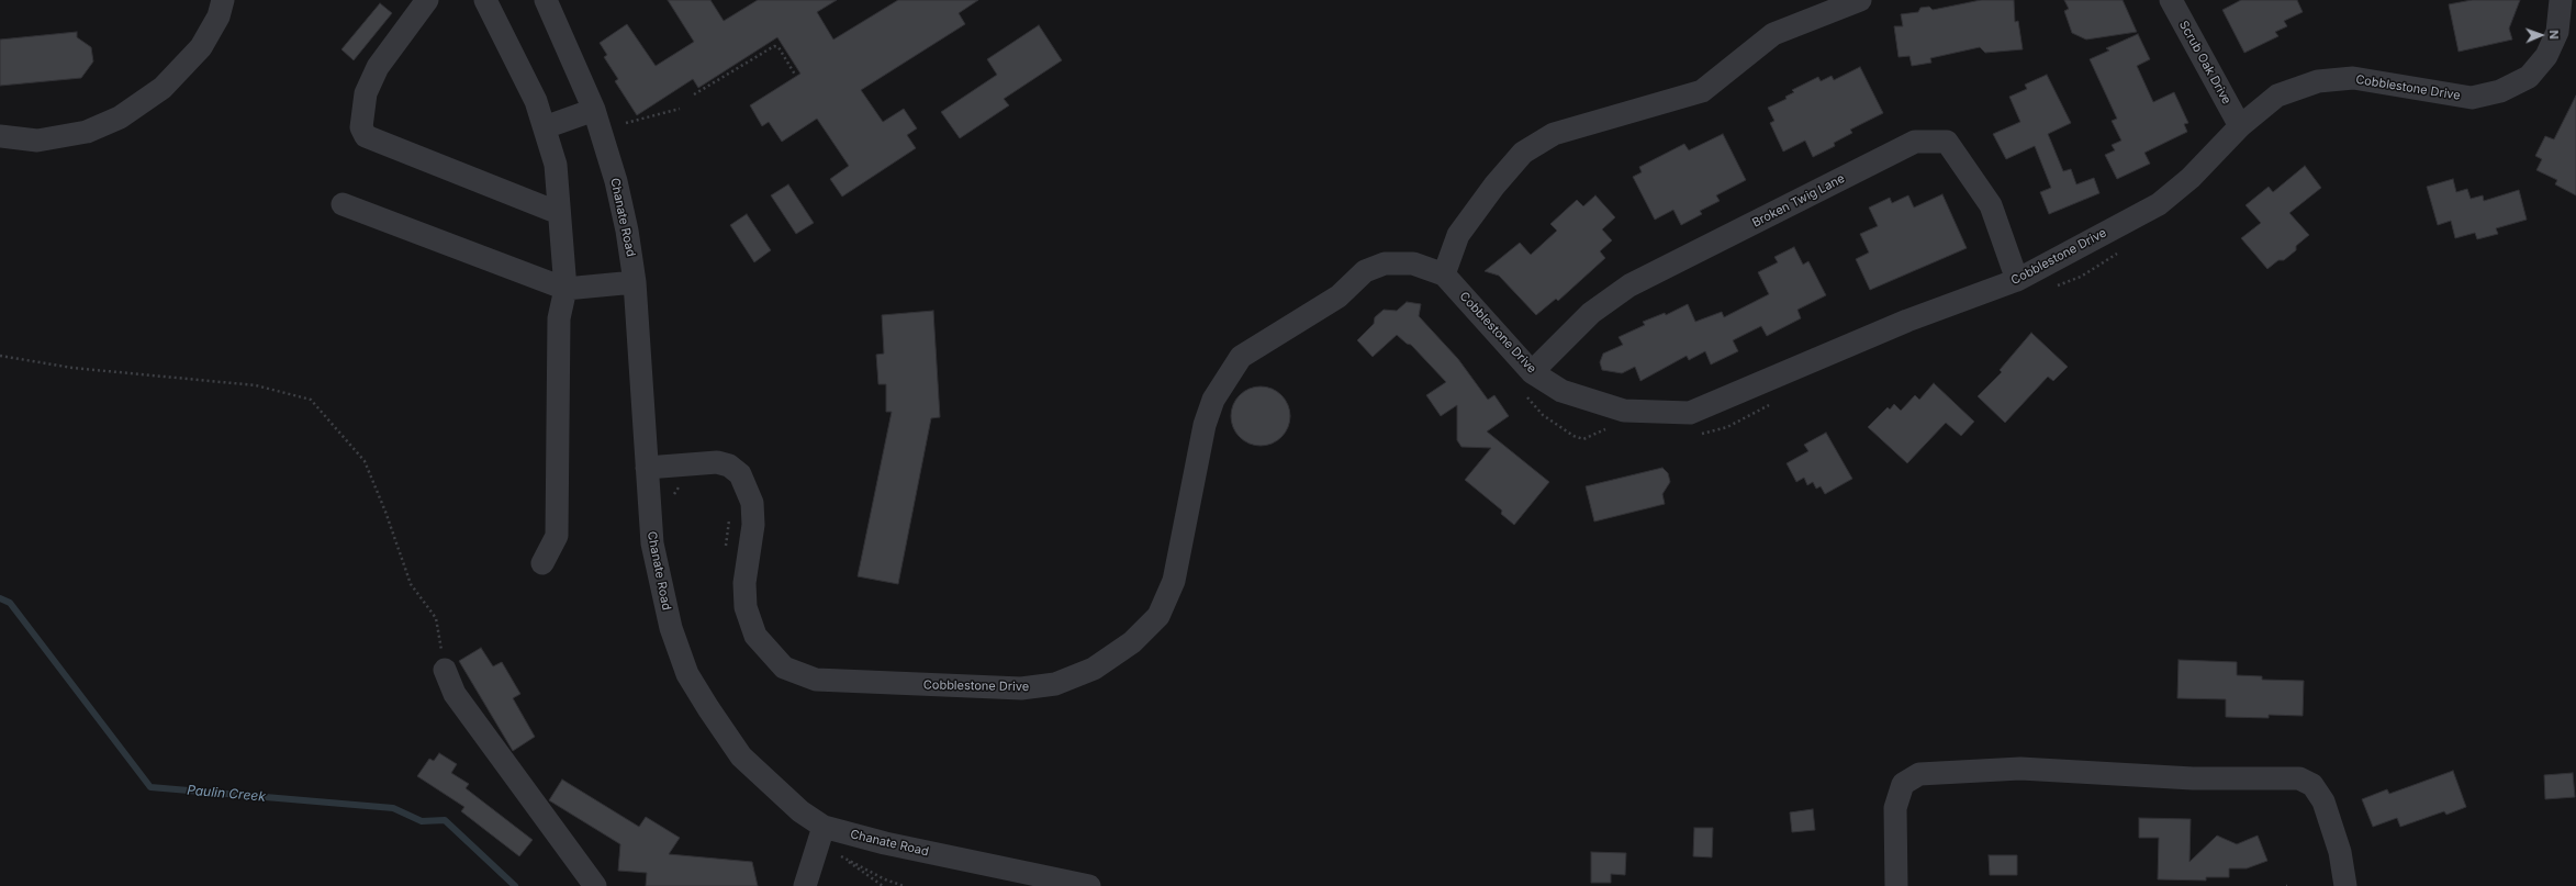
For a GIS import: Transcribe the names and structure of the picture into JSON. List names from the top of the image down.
{
  "streets": {
    "street": [
      "Scrub Oak Drive",
      "Cobblestone Drive",
      "Broken Twig Lane",
      "Chanate Road"
    ]
  },
  "crossings": [
    ["Scrub Oak Drive", "Cobblestone Drive"],
    ["Cobblestone Drive", "Broken Twig Lane"],
    ["Cobblestone Drive", "Chanate Road"]
  ],
  "water": ["Paulin Creek"],
  "north": "right"
}
